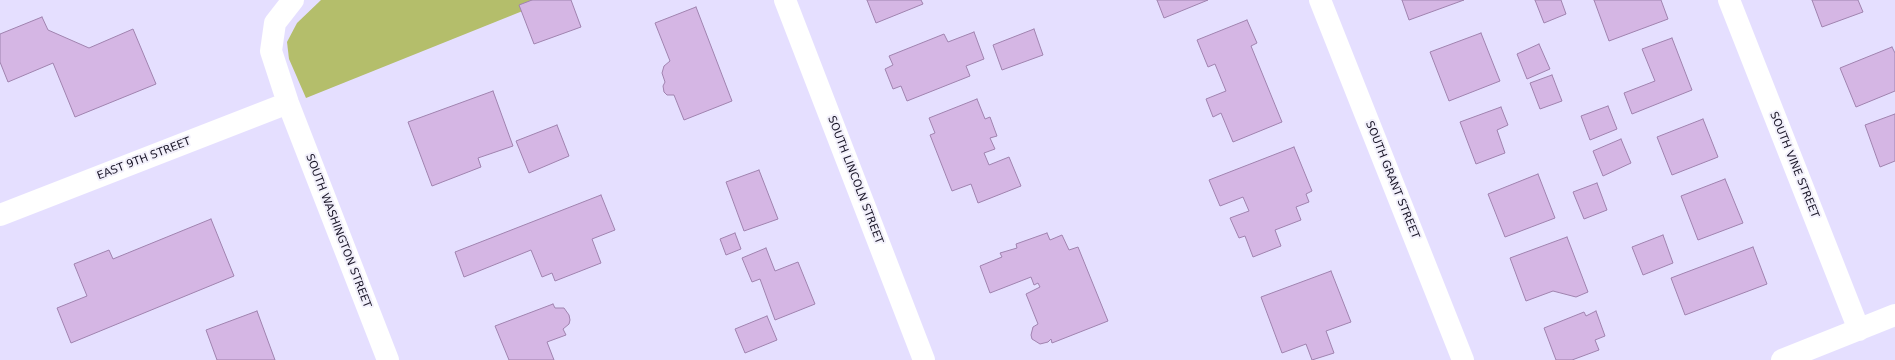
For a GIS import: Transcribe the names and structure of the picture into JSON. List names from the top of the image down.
{
  "streets": {
    "street": [
      "EAST 9TH STREET",
      "SOUTH VINE STREET",
      "SOUTH LINCOLN STREET",
      "SOUTH GRANT STREET",
      "SOUTH WASHINGTON STREET"
    ]
  },
  "crossings": [
    ["EAST 9TH STREET", "SOUTH WASHINGTON STREET"]
  ]
}
